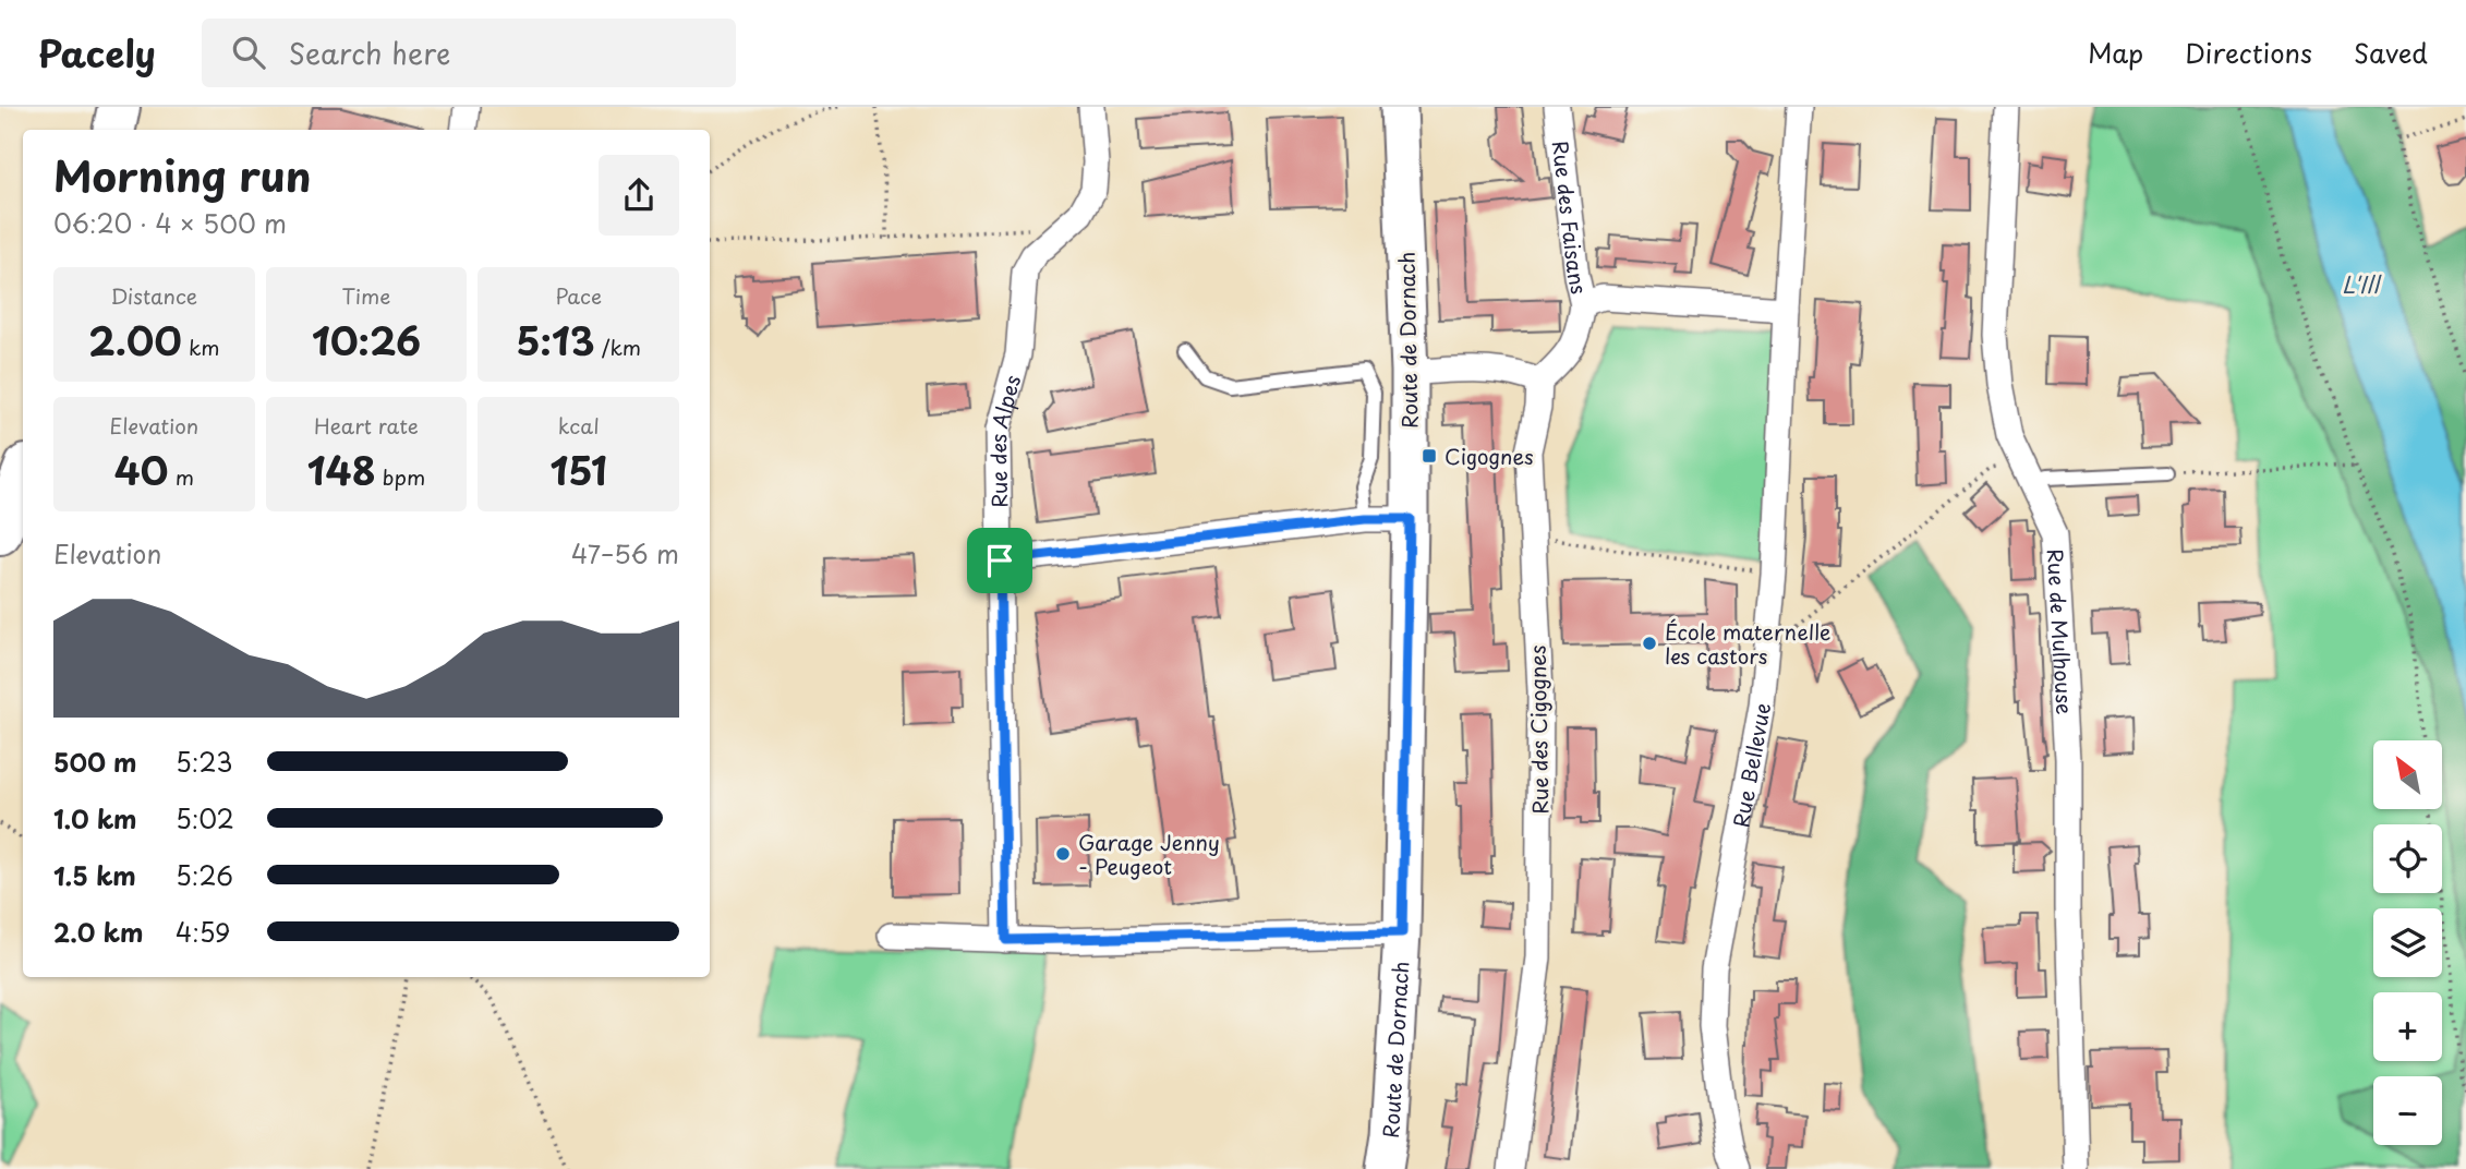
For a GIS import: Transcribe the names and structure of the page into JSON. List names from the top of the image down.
{
  "streets": {
    "main road": ["Route de Dornach"],
    "street": [
      "Rue des Faisans",
      "Rue des Alpes",
      "Rue de Mulhouse",
      "Rue des Cigognes",
      "Rue Bellevue"
    ]
  },
  "crossings": [
    ["Rue des Faisans", "Rue Bellevue"]
  ],
  "water": ["L'Ill"],
  "places": {
    "transit": ["Cigognes"],
    "other": ["École maternelle les castors", "Garage Jenny - Peugeot"]
  },
  "north": "top left",
  "page": {
    "header": "Pacely",
    "search": "Search here",
    "nav": ["Map", "Directions", "Saved"],
    "heading": ["Morning run", "06:20 · 4 × 500 m"],
    "stats": [
      ["Distance", "2.00 km"],
      ["Time", "10:26"],
      ["Pace", "5:13 /km"],
      ["Elevation", "40 m"],
      ["Heart rate", "148 bpm"],
      ["kcal", "151"]
    ],
    "chart": ["Elevation", "47–56 m"],
    "list": [
      {
        "name": "500 m",
        "note": "5:23"
      },
      {
        "name": "1.0 km",
        "note": "5:02"
      },
      {
        "name": "1.5 km",
        "note": "5:26"
      },
      {
        "name": "2.0 km",
        "note": "4:59"
      }
    ],
    "map_buttons": ["+", "−"]
  }
}
